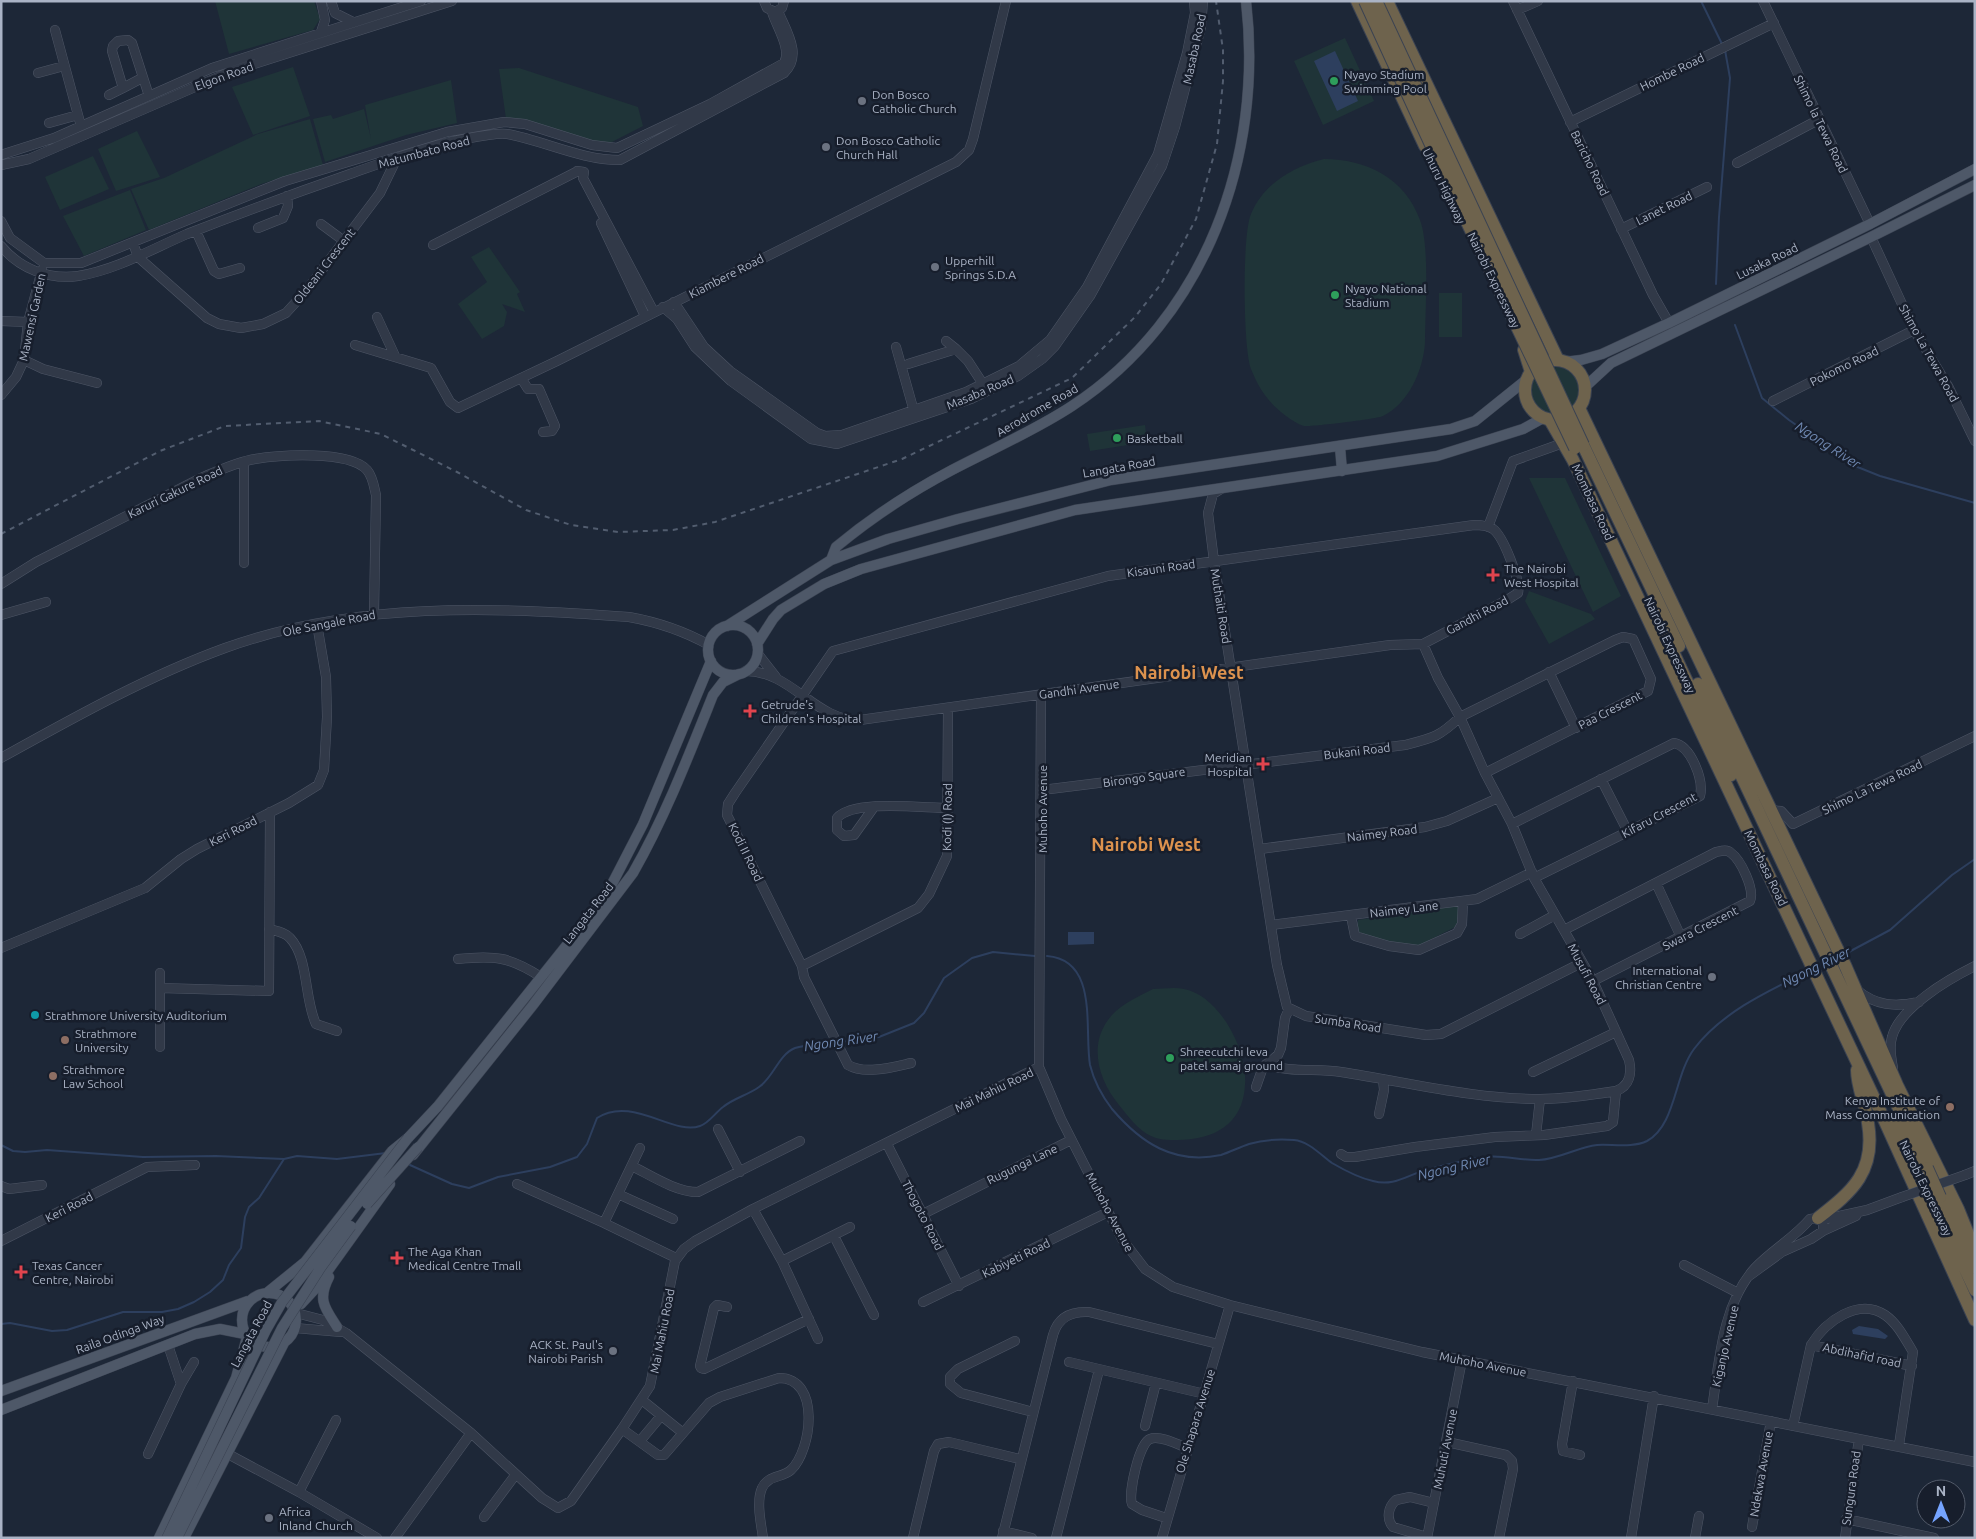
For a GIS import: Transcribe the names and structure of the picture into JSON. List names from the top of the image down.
{
  "streets": {
    "highway": ["Uhuru Highway", "Nairobi Expressway", "Mombasa Road"],
    "main road": [
      "Lusaka Road",
      "Aerodrome Road",
      "Langata Road",
      "Raila Odinga Way"
    ],
    "street": [
      "Masaba Road",
      "Hombe Road",
      "Elgon Road",
      "Shimo la Tewa Road",
      "Matumbato Road",
      "Baricho Road",
      "Lanet Road",
      "Oldeani Crescent",
      "Kiambere Road",
      "Mawensi Garden",
      "Shimo La Tewa Road",
      "Pokomo Road",
      "Karuri Gakure Road",
      "Kisauni Road",
      "Muthaiti Road",
      "Gandhi Road",
      "Ole Sangale Road",
      "Gandhi Avenue",
      "Paa Crescent",
      "Bukani Road",
      "Birongo Square",
      "Muhoho Avenue",
      "Kifaru Crescent",
      "Kodi (I) Road",
      "Keri Road",
      "Naimey Road",
      "Kodi II Road",
      "Naimey Lane",
      "Swara Crescent",
      "Musufi Road",
      "Sumba Road",
      "Mai Mahiu Road",
      "Rugunga Lane",
      "Thogoto Road",
      "Kabiyeti Road",
      "Kiganjo Avenue",
      "Abdihafid road",
      "Ole Shapara Avenue",
      "Muhuti Avenue",
      "Ndekwa Avenue",
      "Sungura Road"
    ]
  },
  "crossings": [
    ["Masaba Road", "Kiambere Road"],
    ["Hombe Road", "Shimo la Tewa Road"],
    ["Hombe Road", "Baricho Road"],
    ["Shimo la Tewa Road", "Lusaka Road"],
    ["Matumbato Road", "Oldeani Crescent"],
    ["Matumbato Road", "Mawensi Garden"],
    ["Baricho Road", "Lanet Road"],
    ["Baricho Road", "Lusaka Road"],
    ["Uhuru Highway", "Lusaka Road"],
    ["Uhuru Highway", "Langata Road"],
    ["Uhuru Highway", "Mombasa Road"],
    ["Lusaka Road", "Shimo La Tewa Road"],
    ["Lusaka Road", "Langata Road"],
    ["Lusaka Road", "Mombasa Road"],
    ["Shimo La Tewa Road", "Pokomo Road"],
    ["Aerodrome Road", "Langata Road"],
    ["Langata Road", "Mombasa Road"],
    ["Langata Road", "Ole Sangale Road"],
    ["Langata Road", "Gandhi Avenue"],
    ["Langata Road", "Mai Mahiu Road"],
    ["Langata Road", "Raila Odinga Way"],
    ["Karuri Gakure Road", "Ole Sangale Road"],
    ["Kisauni Road", "Muthaiti Road"],
    ["Kisauni Road", "Gandhi Road"],
    ["Kisauni Road", "Gandhi Avenue"],
    ["Kisauni Road", "Kodi II Road"],
    ["Muthaiti Road", "Gandhi Avenue"],
    ["Muthaiti Road", "Bukani Road"],
    ["Muthaiti Road", "Birongo Square"],
    ["Gandhi Road", "Gandhi Avenue"],
    ["Gandhi Road", "Musufi Road"],
    ["Ole Sangale Road", "Gandhi Avenue"],
    ["Ole Sangale Road", "Keri Road"],
    ["Gandhi Avenue", "Muhoho Avenue"],
    ["Gandhi Avenue", "Kodi (I) Road"],
    ["Gandhi Avenue", "Kodi II Road"],
    ["Gandhi Avenue", "Musufi Road"],
    ["Paa Crescent", "Bukani Road"],
    ["Paa Crescent", "Musufi Road"],
    ["Bukani Road", "Birongo Square"],
    ["Bukani Road", "Musufi Road"],
    ["Birongo Square", "Muhoho Avenue"],
    ["Muhoho Avenue", "Mai Mahiu Road"],
    ["Muhoho Avenue", "Rugunga Lane"],
    ["Muhoho Avenue", "Kabiyeti Road"],
    ["Muhoho Avenue", "Kiganjo Avenue"],
    ["Muhoho Avenue", "Ole Shapara Avenue"],
    ["Muhoho Avenue", "Muhuti Avenue"],
    ["Muhoho Avenue", "Ndekwa Avenue"],
    ["Muhoho Avenue", "Sungura Road"],
    ["Kifaru Crescent", "Naimey Lane"],
    ["Kifaru Crescent", "Musufi Road"],
    ["Kodi (I) Road", "Kodi II Road"],
    ["Naimey Road", "Musufi Road"],
    ["Naimey Lane", "Musufi Road"],
    ["Swara Crescent", "Musufi Road"],
    ["Musufi Road", "Sumba Road"],
    ["Mai Mahiu Road", "Thogoto Road"],
    ["Mai Mahiu Road", "Raila Odinga Way"],
    ["Rugunga Lane", "Thogoto Road"],
    ["Thogoto Road", "Kabiyeti Road"]
  ],
  "districts": ["Nairobi West", "Nairobi West"],
  "water": ["Ngong River"],
  "places": {
    "other": [
      "Nyayo Stadium Swimming Pool",
      "Don Bosco Catholic Church",
      "Don Bosco Catholic Church Hall",
      "Upperhill Springs S.D.A",
      "Nyayo National Stadium",
      "Basketball",
      "International Christian Centre",
      "Strathmore University Auditorium",
      "Strathmore University",
      "Shreecutchi leva patel samaj ground",
      "Strathmore Law School",
      "Kenya Institute of Mass Communication",
      "ACK St. Paul's Nairobi Parish",
      "Africa Inland Church"
    ],
    "health": [
      "The Nairobi West Hospital",
      "Getrude's Children's Hospital",
      "Meridian Hospital",
      "The Aga Khan Medical Centre Tmall",
      "Texas Cancer Centre, Nairobi"
    ]
  },
  "north": "top"
}
